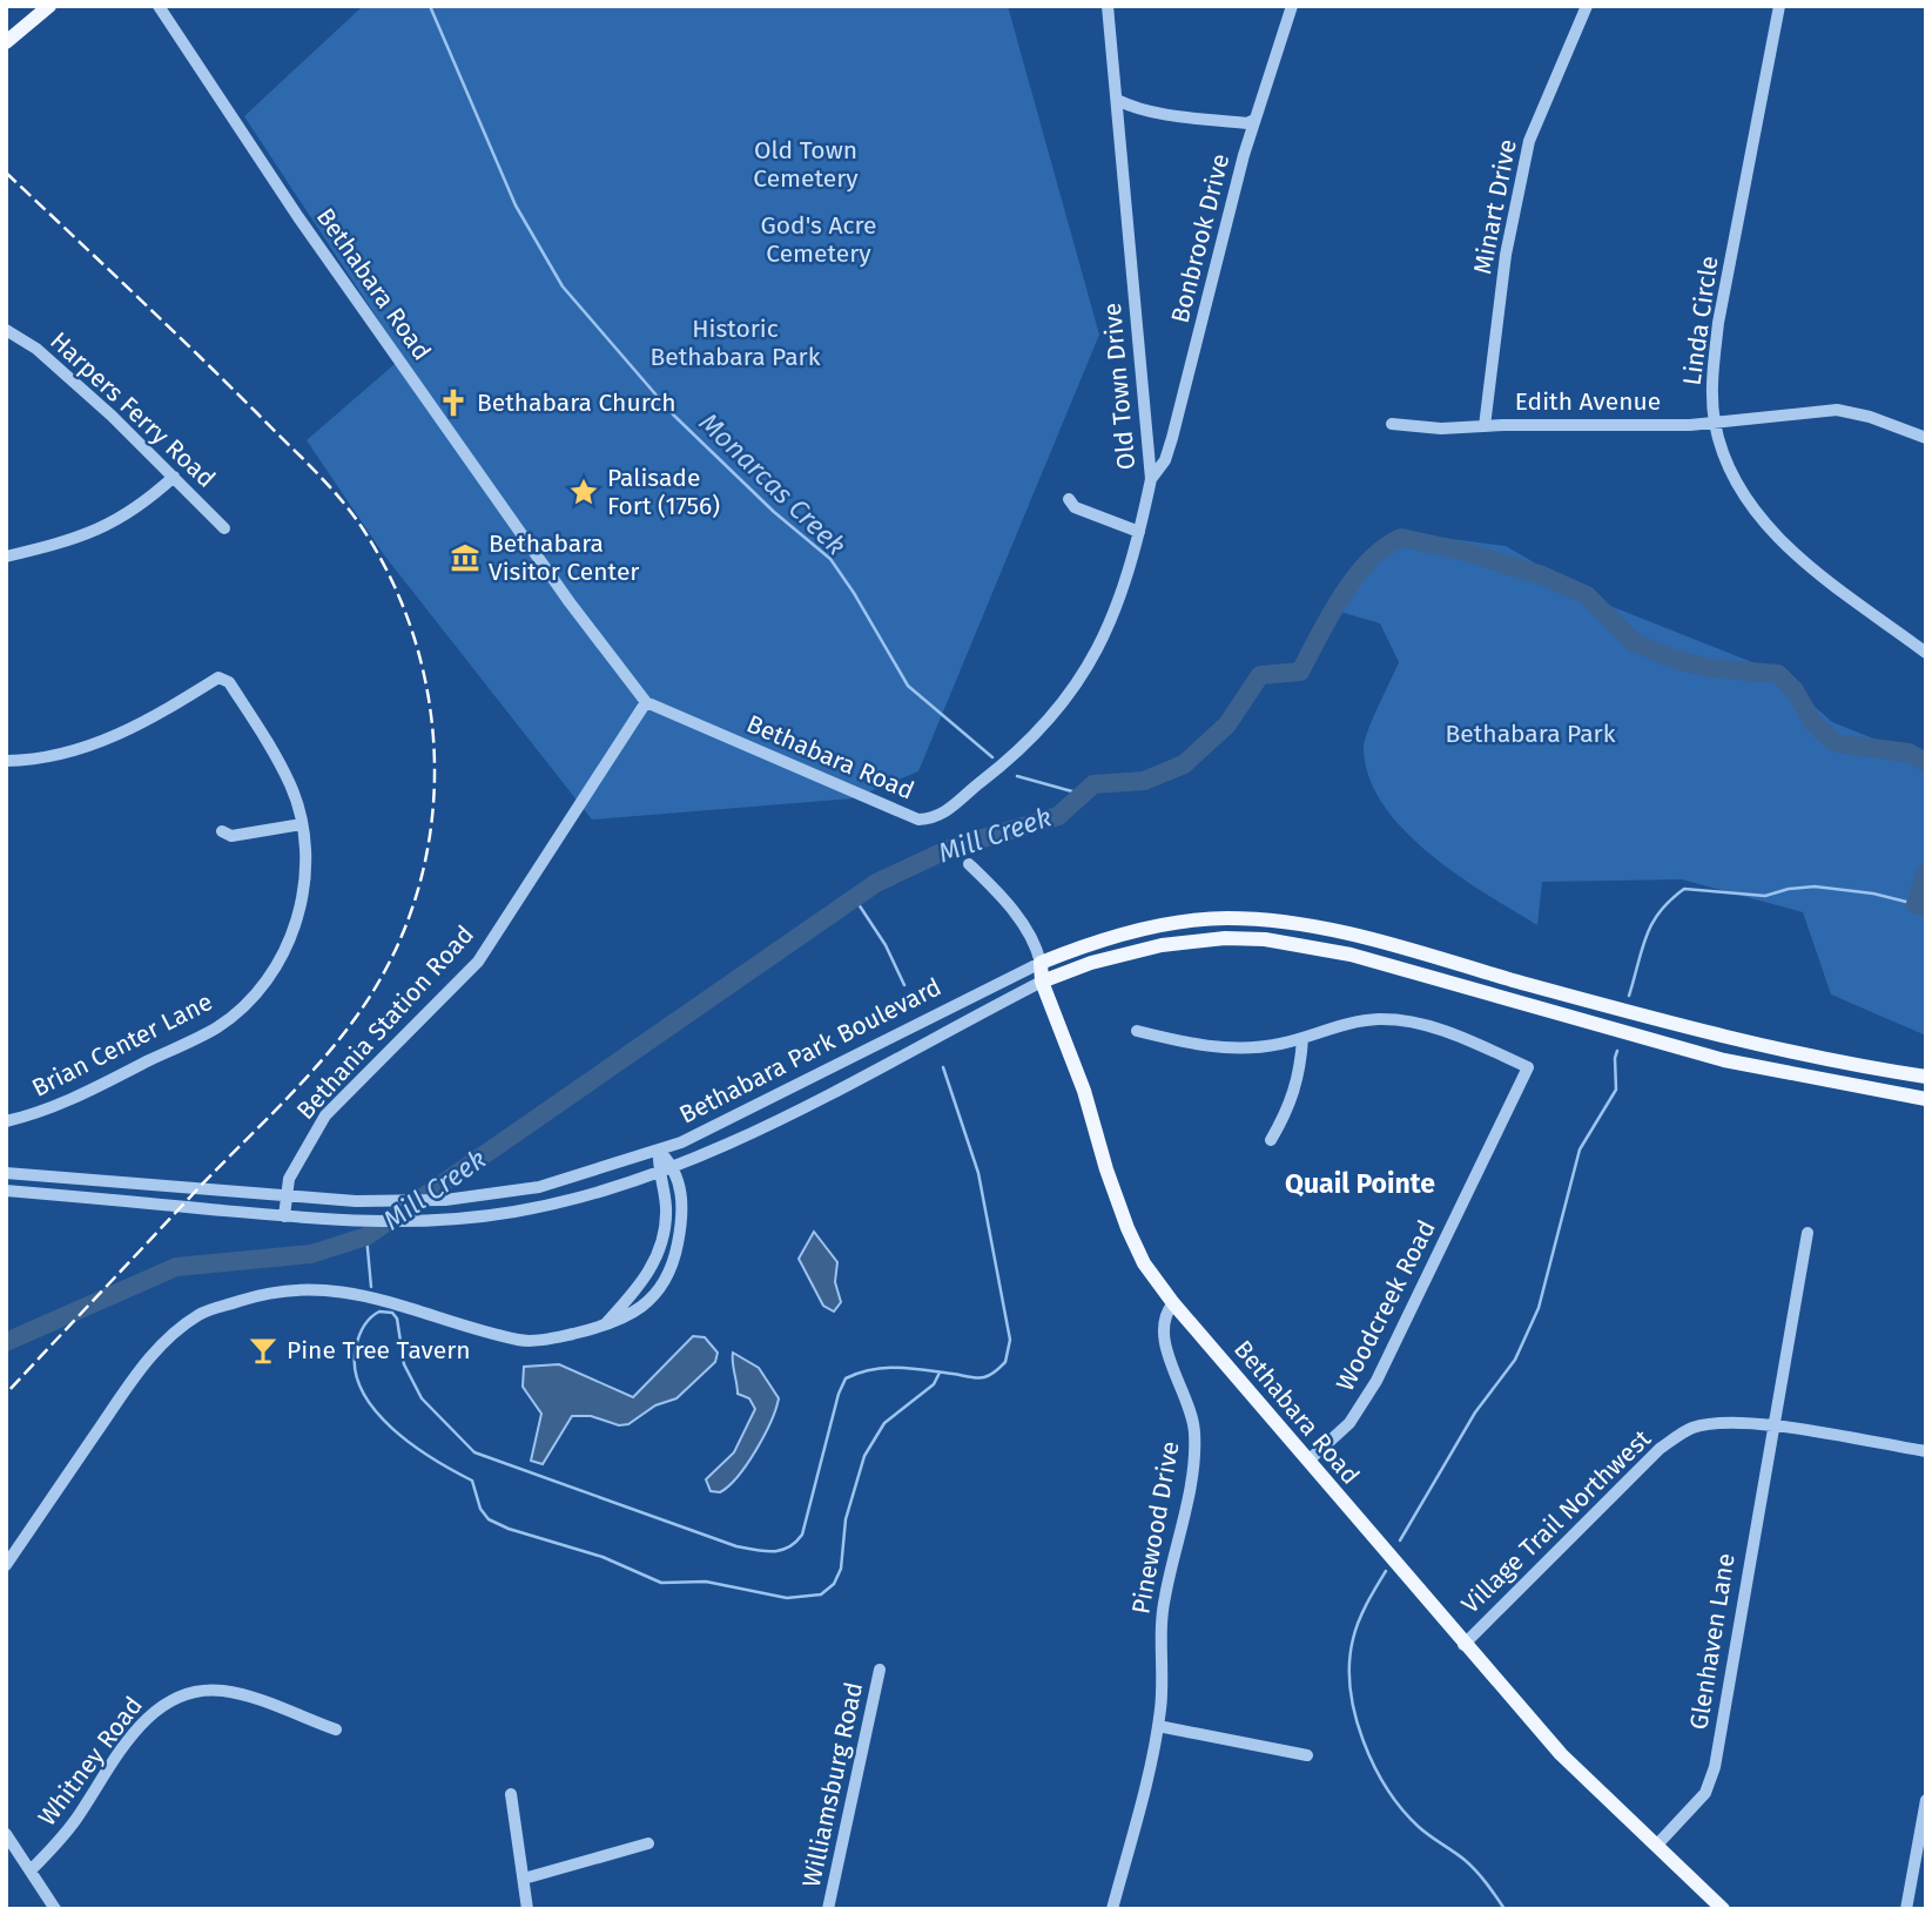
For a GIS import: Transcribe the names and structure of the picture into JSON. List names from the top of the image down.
{
  "streets": {
    "main road": ["Bethabara Road", "Bethabara Park Boulevard"],
    "street": [
      "Minart Drive",
      "Bonbrook Drive",
      "Linda Circle",
      "Old Town Drive",
      "Edith Avenue",
      "Harpers Ferry Road",
      "Bethania Station Road",
      "Brian Center Lane",
      "Woodcreek Road",
      "Village Trail Northwest",
      "Pinewood Drive",
      "Glenhaven Lane",
      "Whitney Road",
      "Williamsburg Road"
    ]
  },
  "crossings": [
    ["Minart Drive", "Edith Avenue"],
    ["Bonbrook Drive", "Old Town Drive"],
    ["Bethabara Road", "Old Town Drive"],
    ["Bethabara Road", "Bethania Station Road"],
    ["Bethabara Road", "Bethabara Park Boulevard"],
    ["Bethabara Road", "Woodcreek Road"],
    ["Bethabara Road", "Village Trail Northwest"],
    ["Bethabara Road", "Pinewood Drive"],
    ["Bethabara Road", "Glenhaven Lane"],
    ["Linda Circle", "Edith Avenue"],
    ["Bethania Station Road", "Bethabara Park Boulevard"],
    ["Village Trail Northwest", "Glenhaven Lane"]
  ],
  "districts": ["Quail Pointe"],
  "water": ["Monarcas Creek", "Mill Creek"],
  "parks": [
    "Old Town Cemetery",
    "God's Acre Cemetery",
    "Historic Bethabara Park",
    "Bethabara Park"
  ],
  "places": {
    "church": ["Bethabara Church"],
    "place": ["Palisade Fort (1756)"],
    "museum": ["Bethabara Visitor Center"],
    "bar": ["Pine Tree Tavern"]
  }
}
